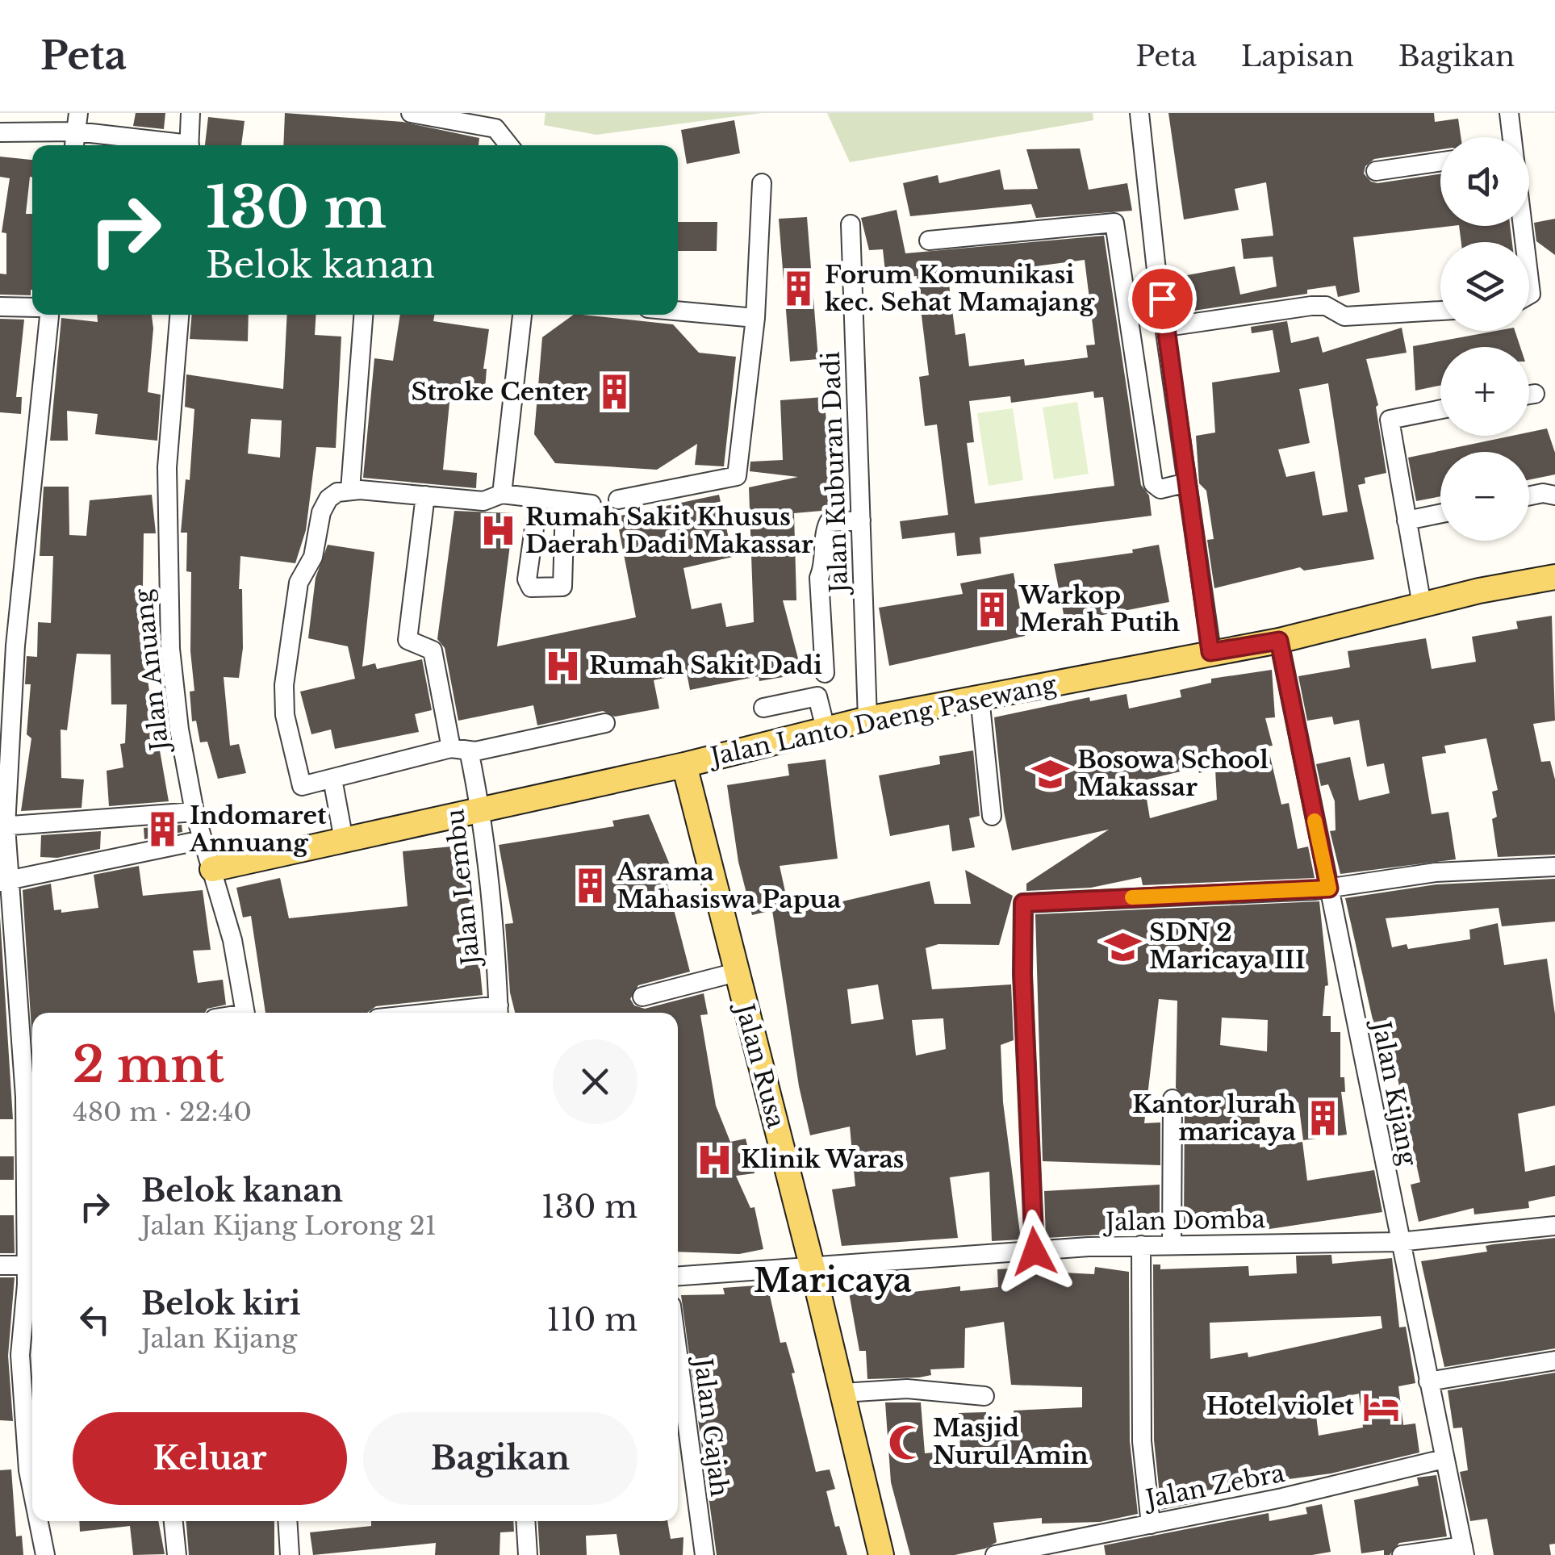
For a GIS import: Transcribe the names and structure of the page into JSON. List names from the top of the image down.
{
  "streets": {
    "main road": ["Jalan Lanto Daeng Pasewang", "Jalan Rusa"],
    "street": [
      "Jalan Kuburan Dadi",
      "Jalan Anuang",
      "Jalan Lembu",
      "Jalan Kijang",
      "Jalan Domba",
      "Jalan Gajah",
      "Jalan Zebra"
    ]
  },
  "crossings": [
    ["Jalan Kuburan Dadi", "Jalan Lanto Daeng Pasewang"],
    ["Jalan Anuang", "Jalan Lanto Daeng Pasewang"],
    ["Jalan Lanto Daeng Pasewang", "Jalan Lembu"],
    ["Jalan Lanto Daeng Pasewang", "Jalan Rusa"],
    ["Jalan Lanto Daeng Pasewang", "Jalan Kijang"],
    ["Jalan Rusa", "Jalan Domba"],
    ["Jalan Kijang", "Jalan Domba"],
    ["Jalan Kijang", "Jalan Zebra"]
  ],
  "districts": ["Maricaya"],
  "places": {
    "building": [
      "Forum Komunikasi kec. Sehat Mamajang",
      "Stroke Center",
      "Warkop Merah Putih",
      "Indomaret Annuang",
      "Asrama Mahasiswa Papua",
      "Kantor lurah maricaya"
    ],
    "hospital": ["Rumah Sakit Khusus Daerah Dadi Makassar", "Rumah Sakit Dadi", "Klinik Waras"],
    "school or university": ["Bosowa School Makassar", "SDN 2 Maricaya III"],
    "hotel": ["Hotel violet"],
    "mosque": ["Masjid Nurul Amin"]
  },
  "page": {
    "header": "Peta",
    "nav": ["Peta", "Lapisan", "Bagikan"],
    "map_buttons": ["+", "−"],
    "turn": ["130 m", "Belok kanan"],
    "heading": ["2 mnt", "480 m · 22:40"],
    "list": [
      {
        "name": "Belok kanan",
        "note": "Jalan Kijang Lorong 21",
        "value": "130 m"
      },
      {
        "name": "Belok kiri",
        "note": "Jalan Kijang",
        "value": "110 m"
      }
    ],
    "buttons": ["Keluar", "Bagikan"]
  }
}
